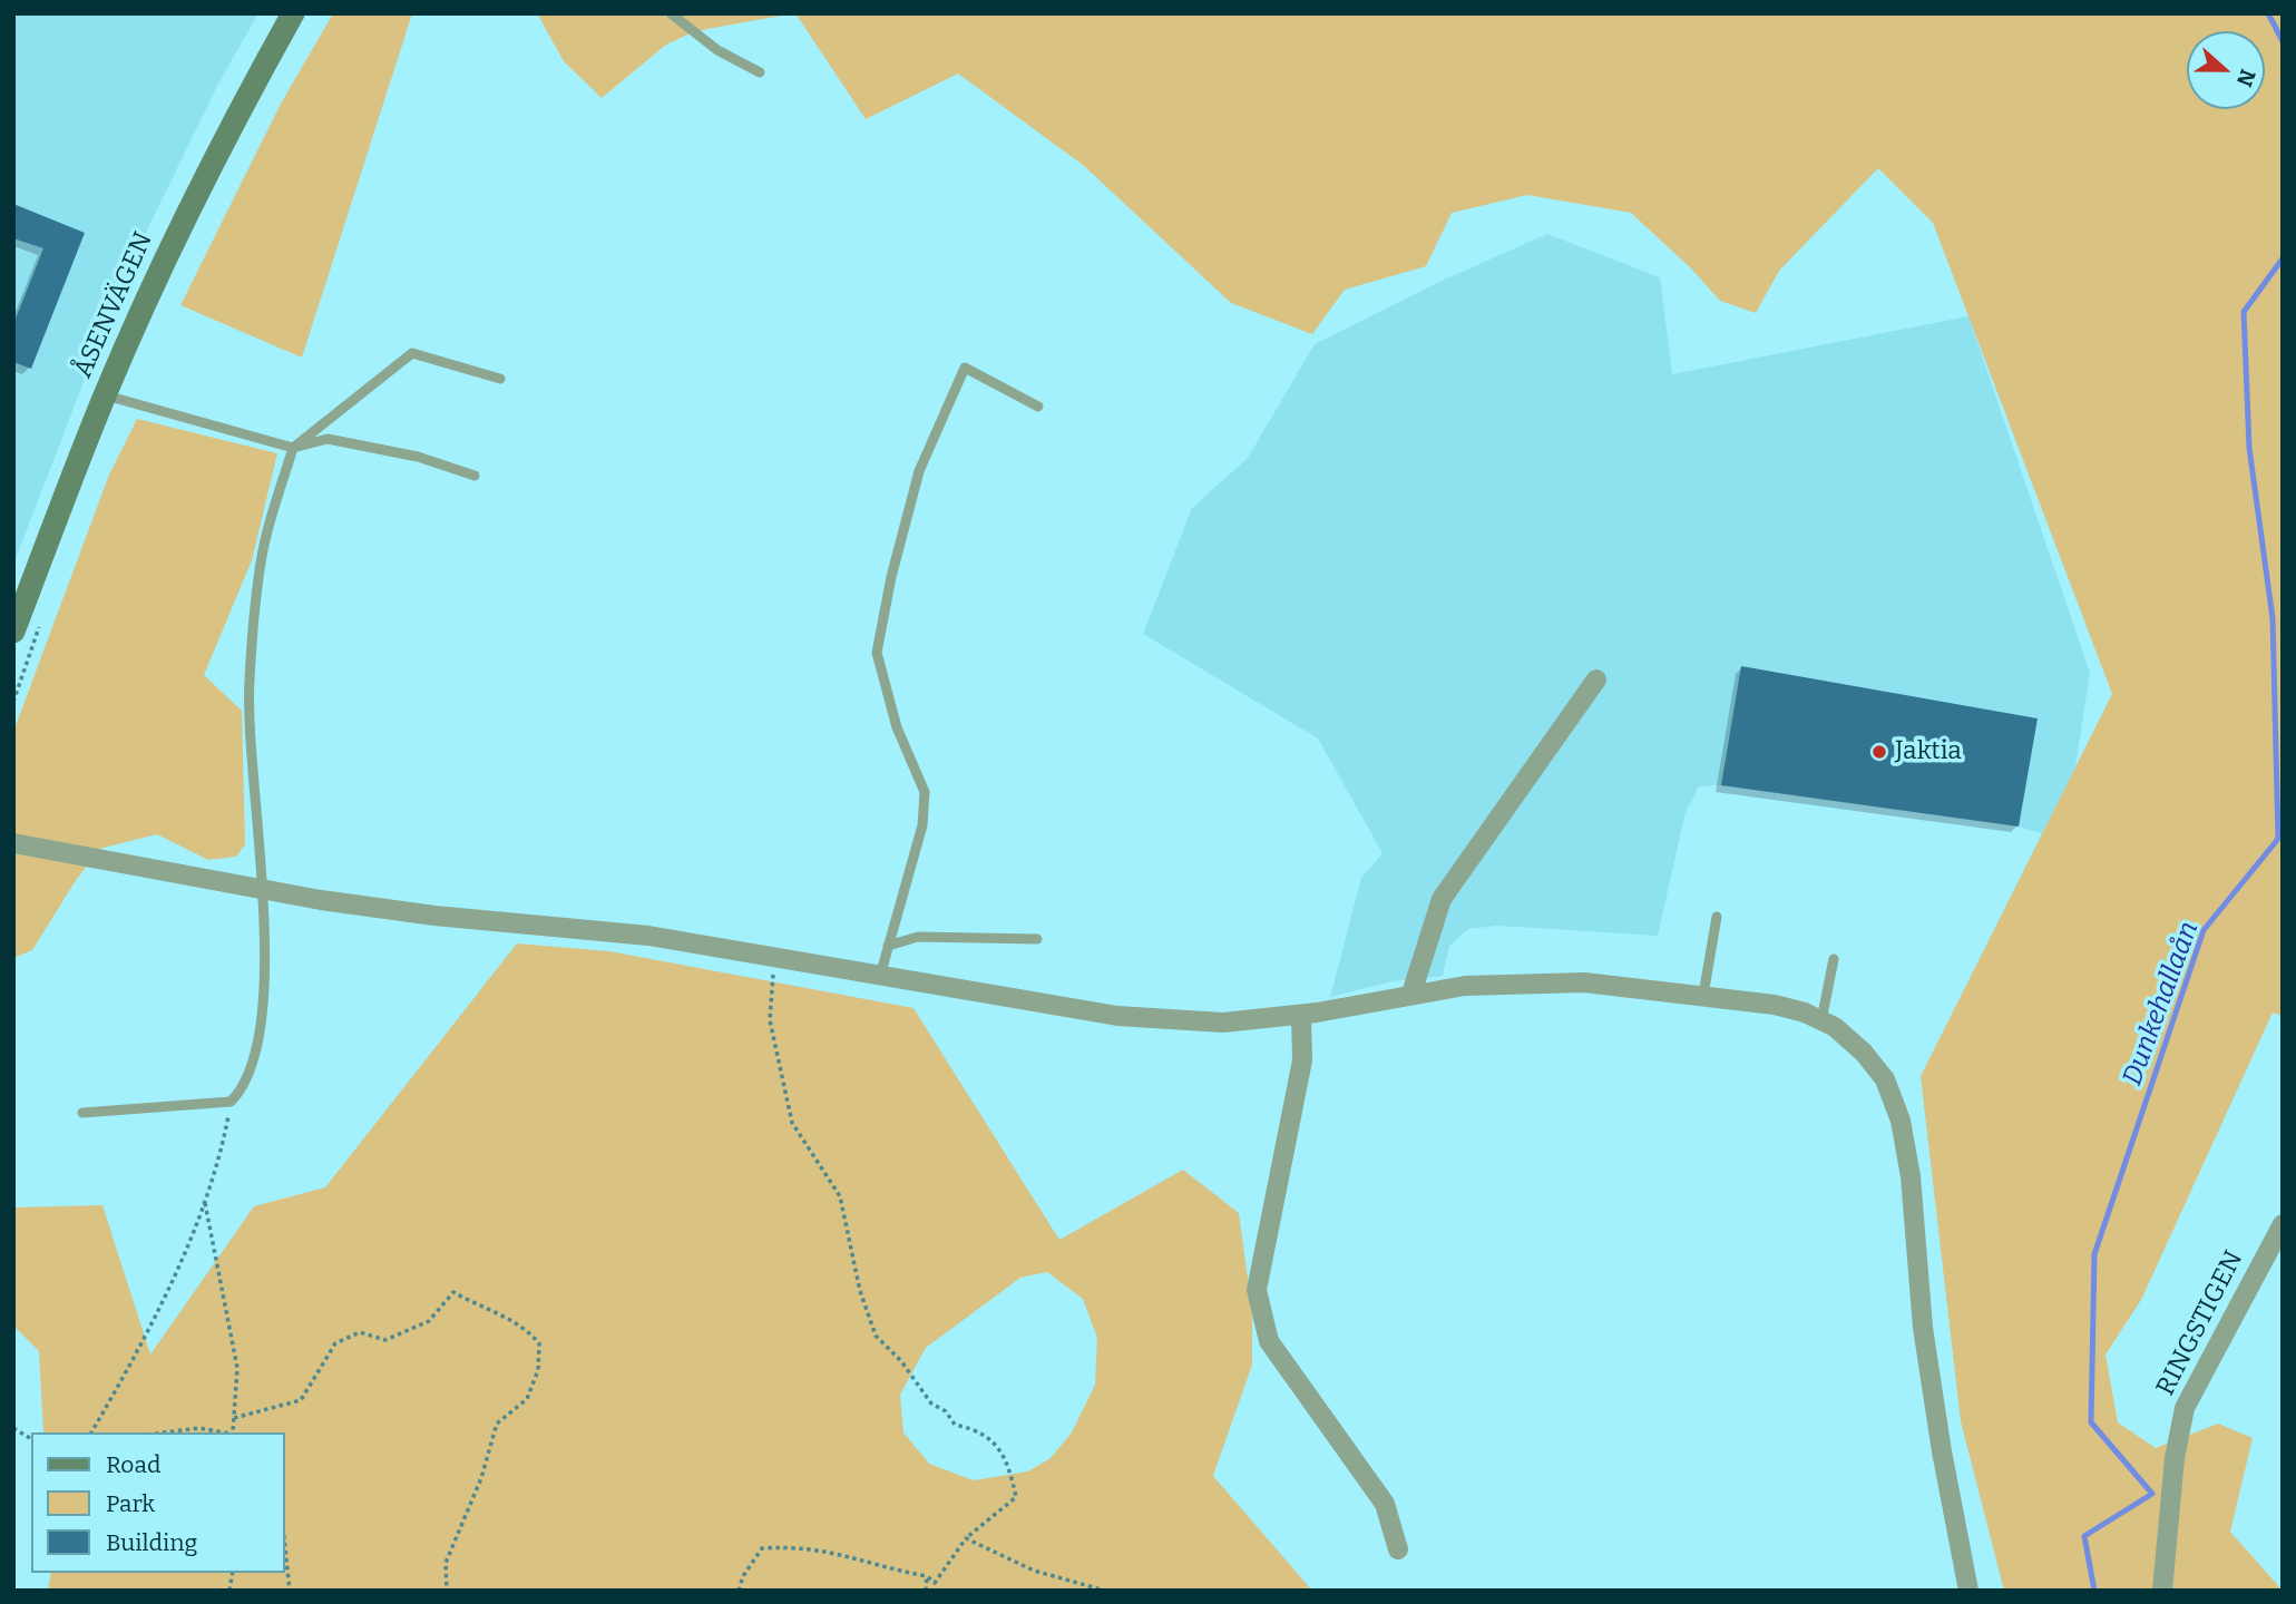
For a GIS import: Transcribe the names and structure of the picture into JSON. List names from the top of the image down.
{
  "streets": {
    "street": ["ÅSENVÄGEN", "RINGSTIGEN"]
  },
  "water": ["Dunkehallaån"],
  "places": ["Jaktia"],
  "legend": ["Road", "Park", "Building"],
  "north": "right"
}
